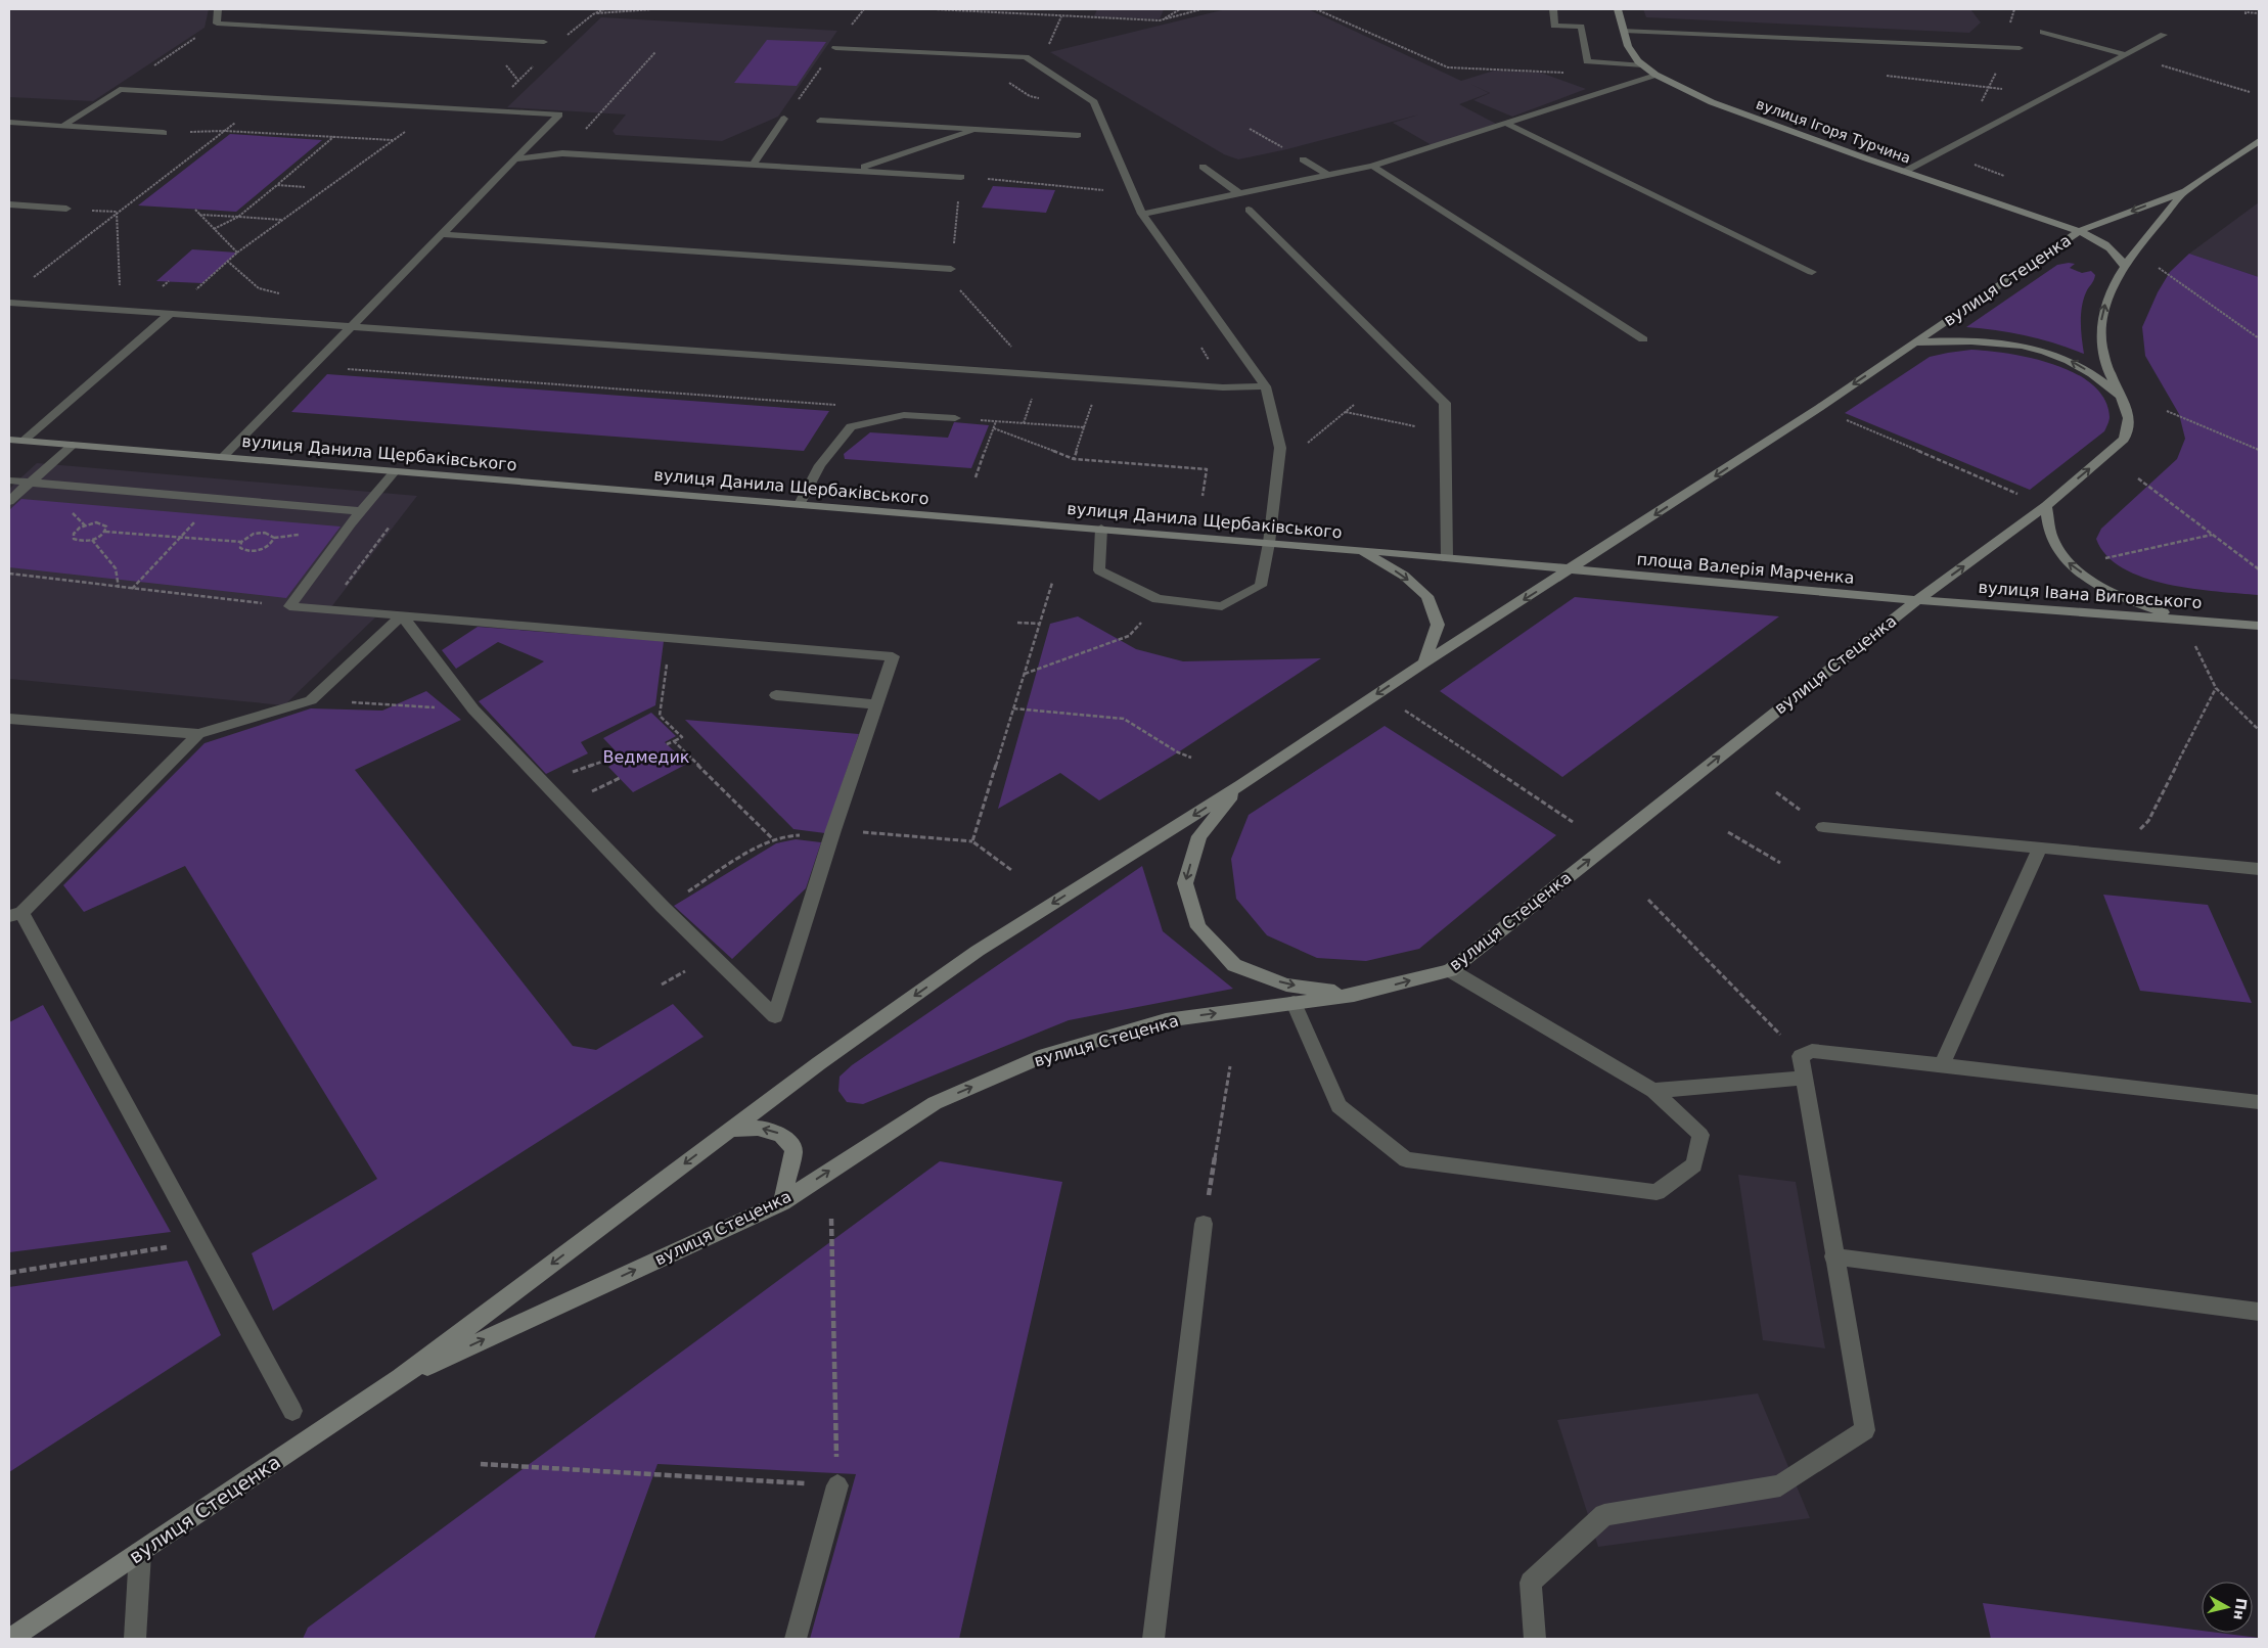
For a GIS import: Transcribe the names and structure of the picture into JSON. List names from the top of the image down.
{
  "streets": {
    "main road": [
      "вулиця Ігоря Турчина",
      "вулиця Стеценка",
      "вулиця Данила Щербаківського",
      "площа Валерія Марченка",
      "вулиця Івана Виговського"
    ]
  },
  "crossings": [
    ["вулиця Ігоря Турчина", "вулиця Стеценка"],
    ["вулиця Стеценка", "вулиця Данила Щербаківського"],
    ["вулиця Стеценка", "площа Валерія Марченка"],
    ["вулиця Стеценка", "вулиця Івана Виговського"],
    ["вулиця Данила Щербаківського", "площа Валерія Марченка"],
    ["площа Валерія Марченка", "вулиця Івана Виговського"]
  ],
  "parks": ["Ведмедик"],
  "north": "right"
}
